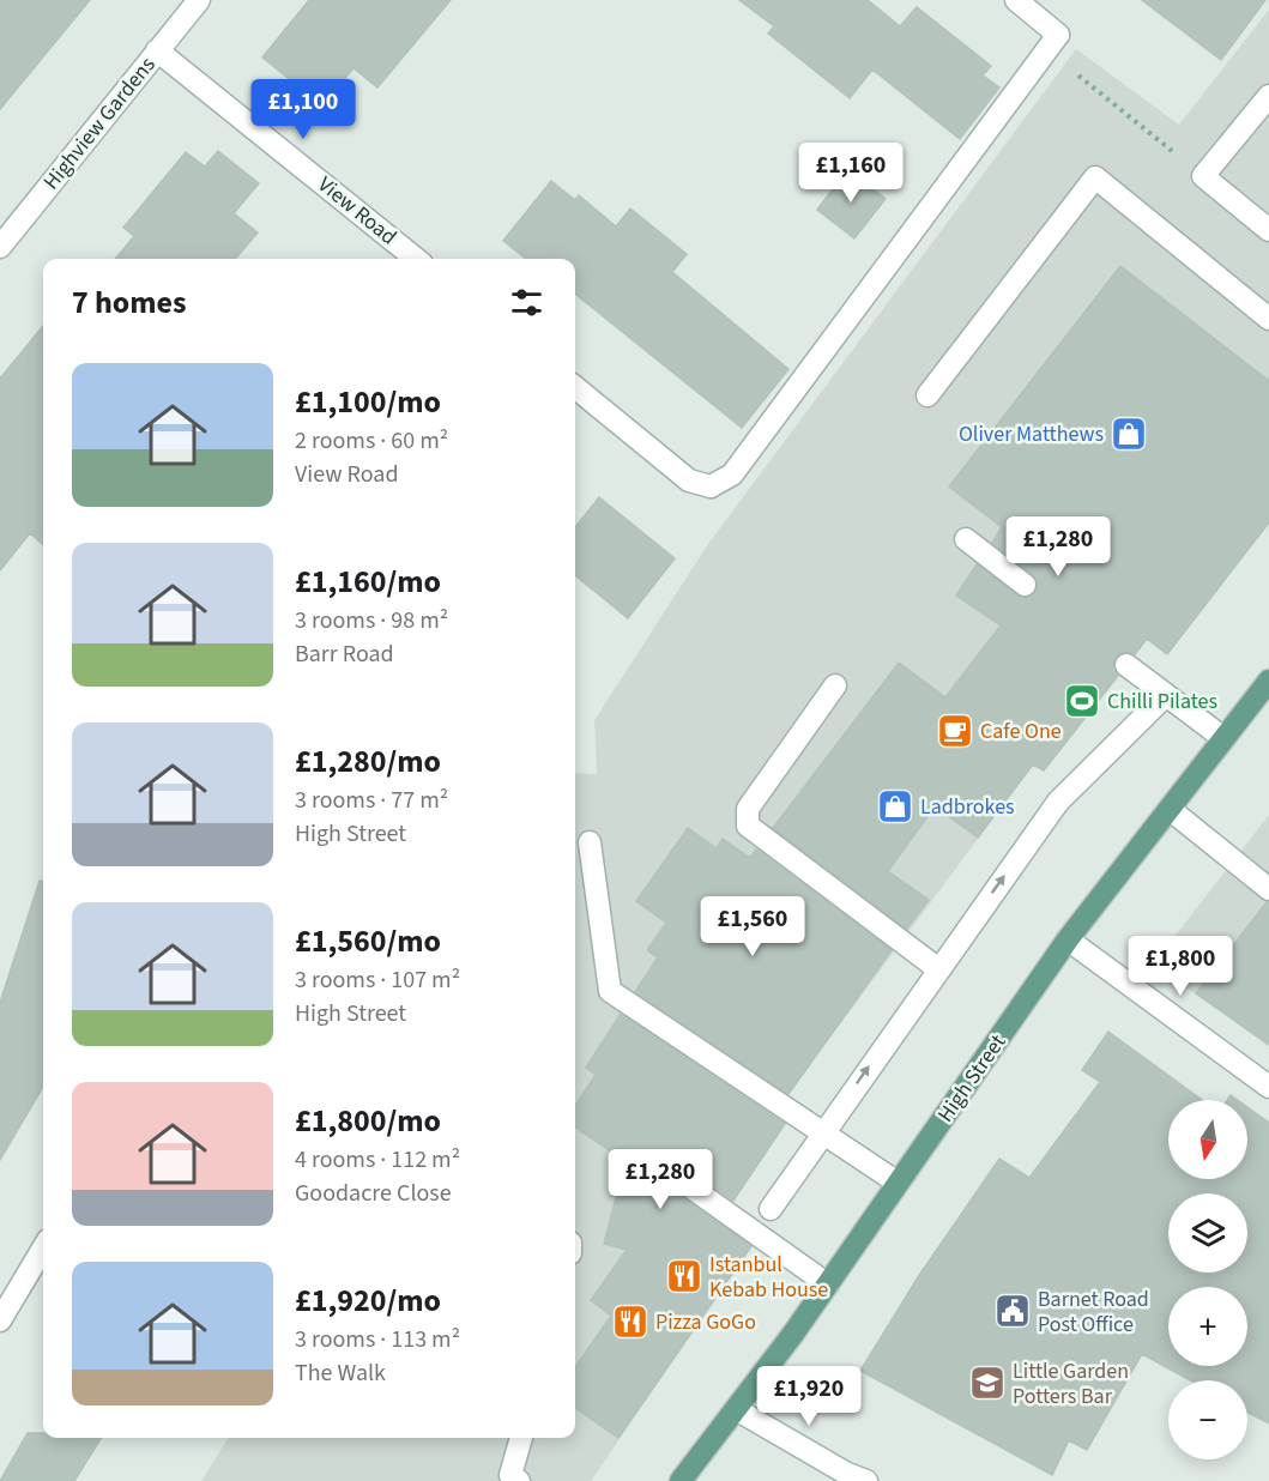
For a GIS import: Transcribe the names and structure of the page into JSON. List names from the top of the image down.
{
  "streets": {
    "main road": ["High Street"],
    "street": ["Highview Gardens", "View Road"]
  },
  "crossings": [
    ["Highview Gardens", "View Road"]
  ],
  "places": {
    "shop": ["Oliver Matthews", "Ladbrokes"],
    "sports": ["Chilli Pilates"],
    "cafe": ["Cafe One"],
    "restaurant": ["Istanbul Kebab House", "Pizza GoGo"],
    "public building": ["Barnet Road Post Office"],
    "school or university": ["Little Garden Potters Bar"]
  },
  "north": "bottom",
  "page": {
    "price": [
      "£1,100",
      "£1,160",
      "£1,280",
      "£1,560",
      "£1,800",
      "£1,280",
      "£1,920"
    ],
    "heading": "7 homes",
    "list": [
      {
        "name": "£1,100/mo",
        "note": "2 rooms · 60 m² · View Road"
      },
      {
        "name": "£1,160/mo",
        "note": "3 rooms · 98 m² · Barr Road"
      },
      {
        "name": "£1,280/mo",
        "note": "3 rooms · 77 m² · High Street"
      },
      {
        "name": "£1,560/mo",
        "note": "3 rooms · 107 m² · High Street"
      },
      {
        "name": "£1,800/mo",
        "note": "4 rooms · 112 m² · Goodacre Close"
      },
      {
        "name": "£1,920/mo",
        "note": "3 rooms · 113 m² · The Walk"
      }
    ],
    "map_buttons": ["+", "−"]
  }
}
